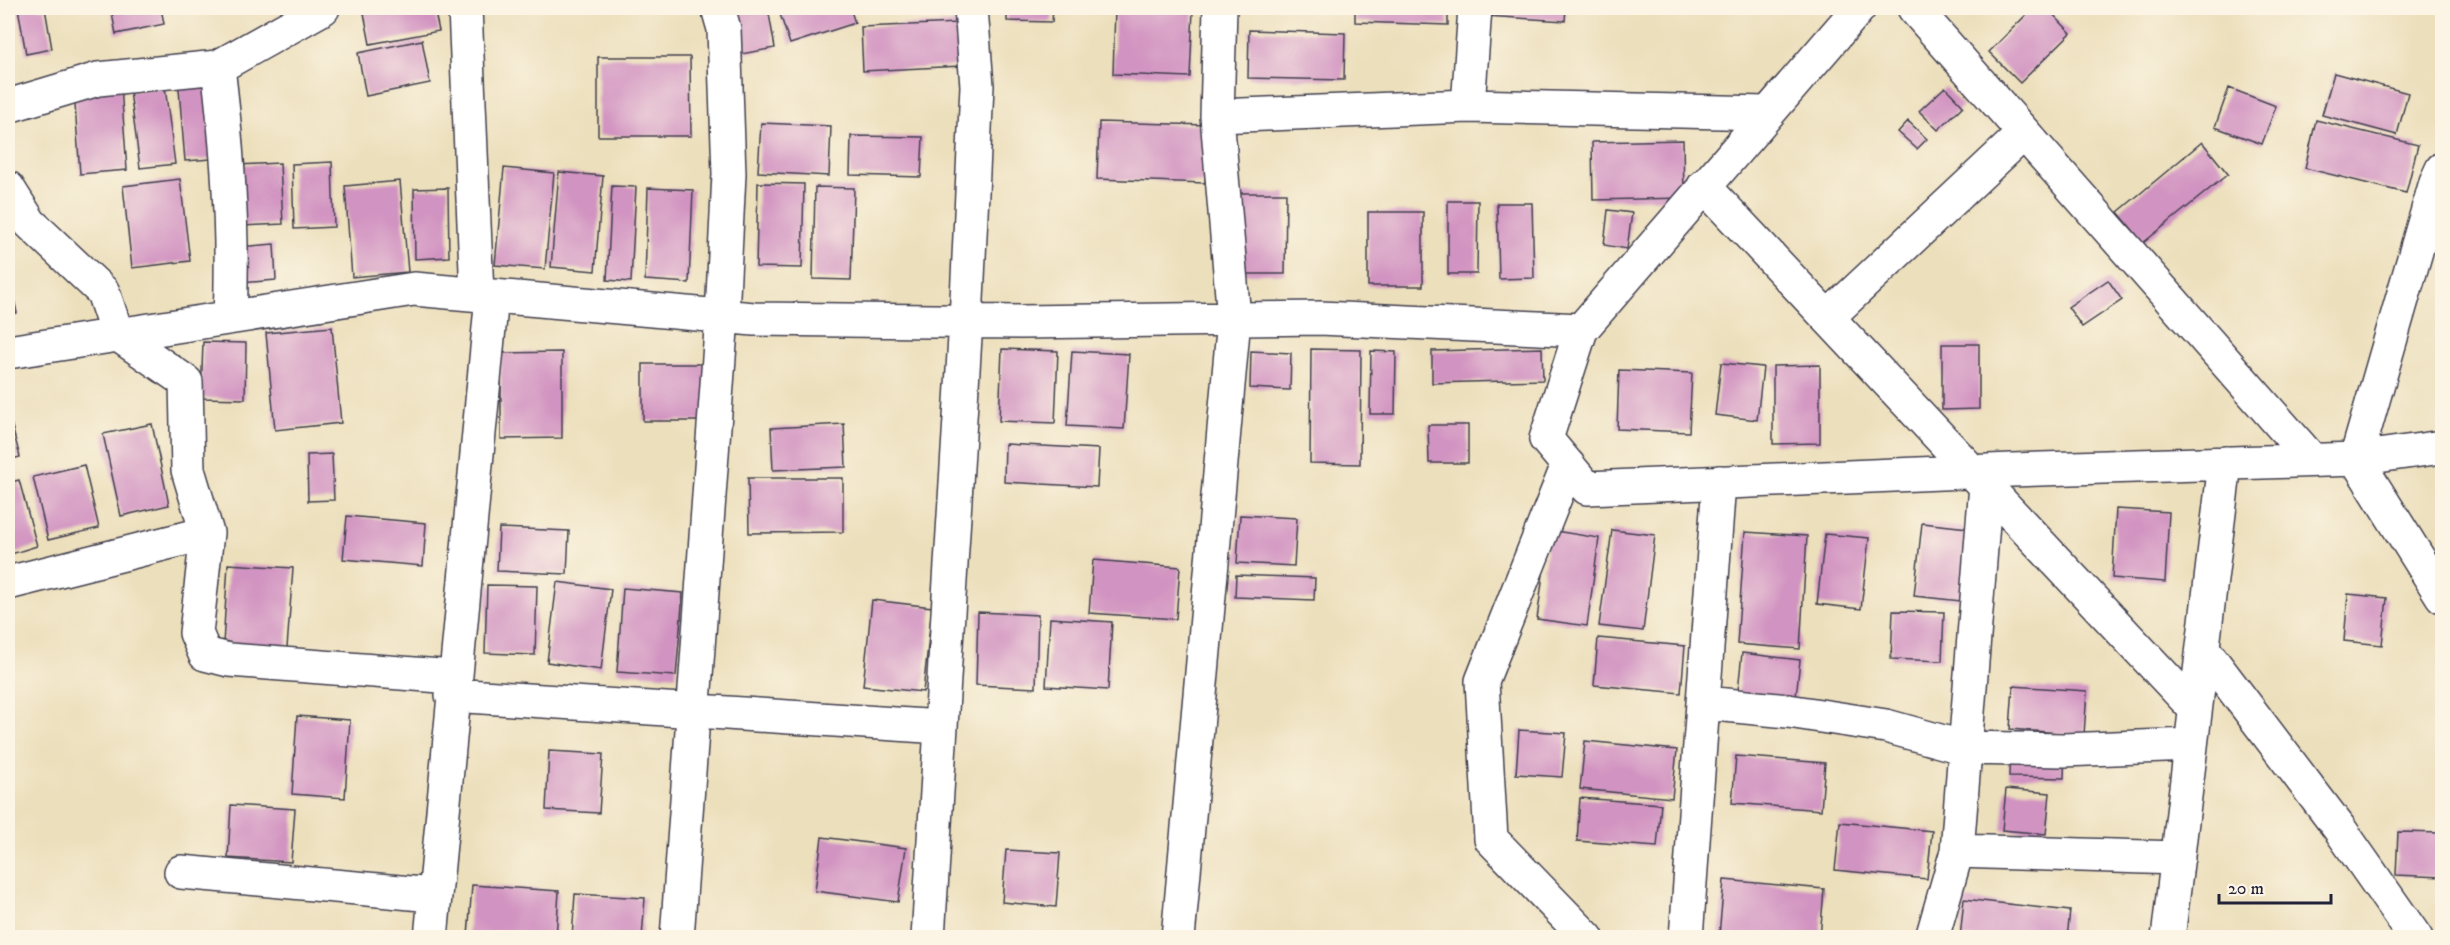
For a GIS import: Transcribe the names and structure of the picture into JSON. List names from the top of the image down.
{
  "scale_bar": "20 m"
}
